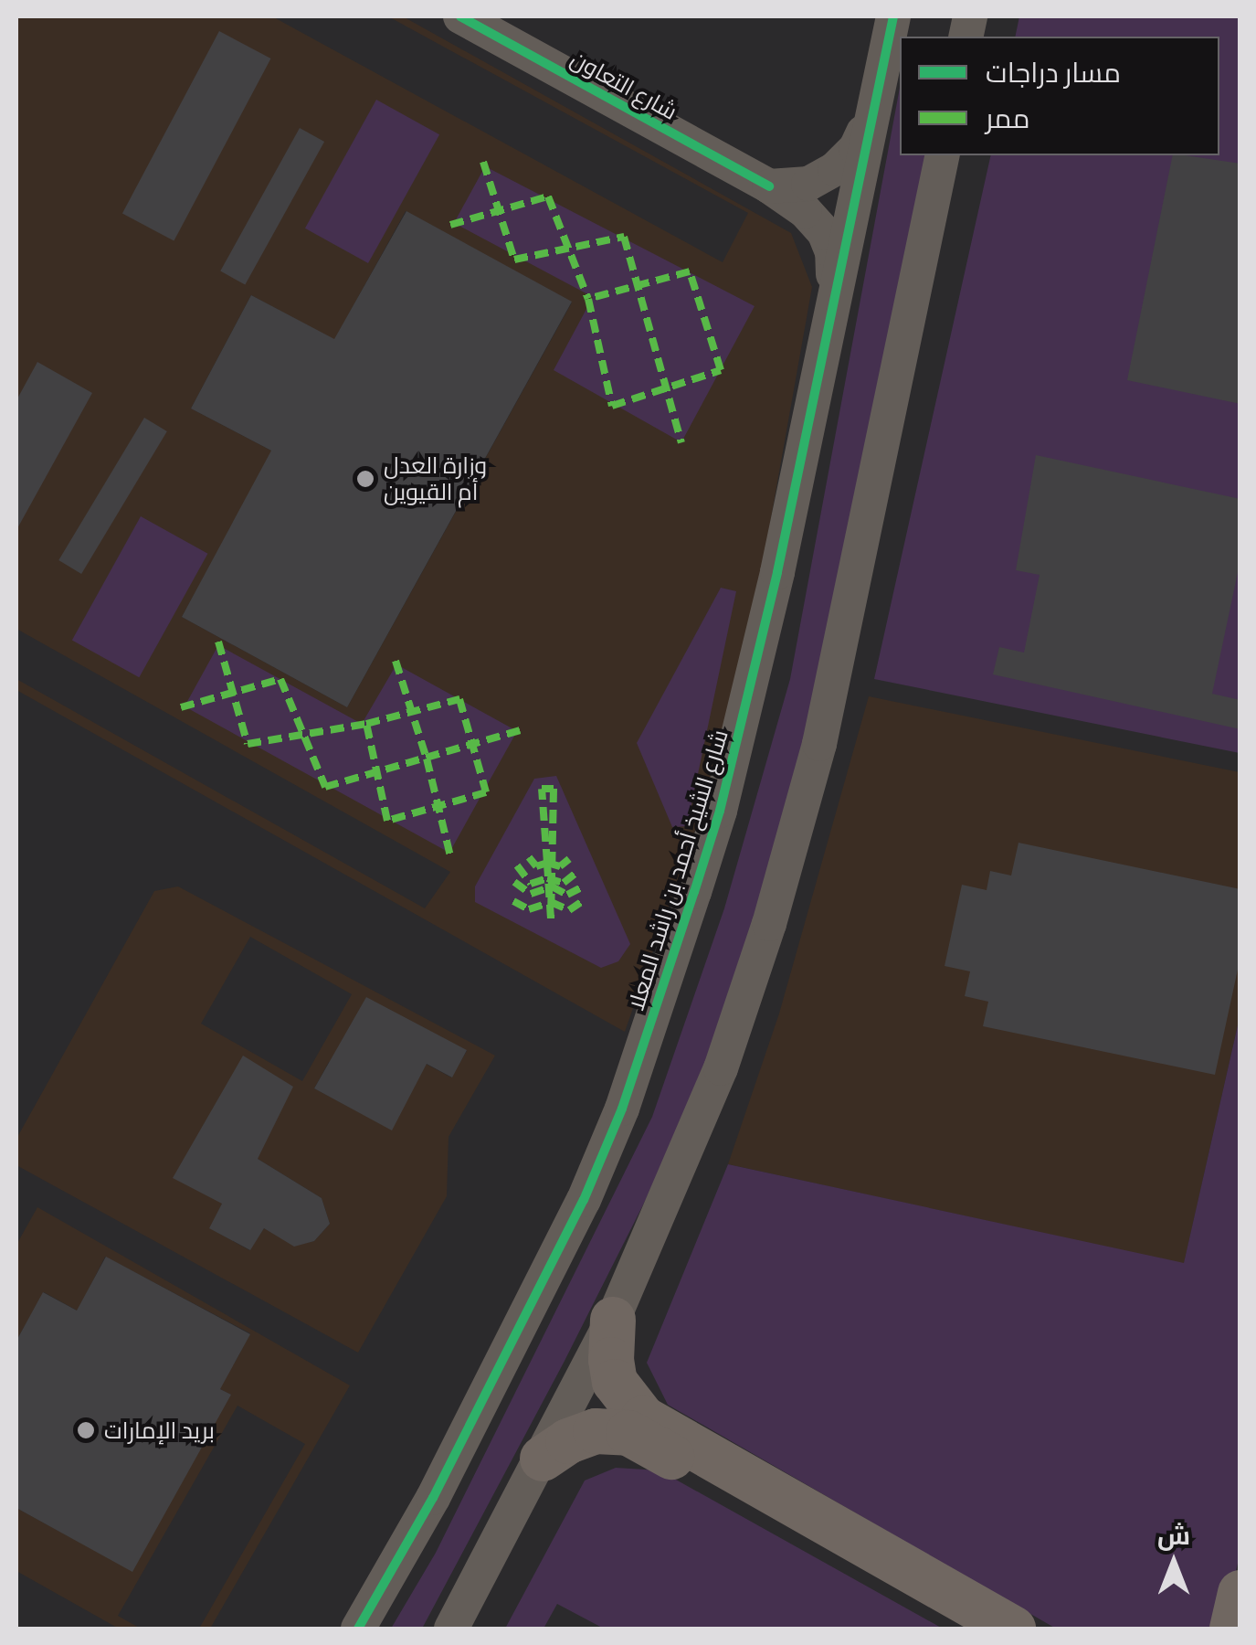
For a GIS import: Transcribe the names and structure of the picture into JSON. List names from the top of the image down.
{
  "streets": {
    "street": ["شارع التعاون", "شارع الشيخ أحمد بن راشد المعلا"]
  },
  "crossings": [
    ["شارع التعاون", "شارع الشيخ أحمد بن راشد المعلا"]
  ],
  "places": ["وزارة العدل أم القيوين", "بريد الإمارات"],
  "legend": ["مسار دراجات", "ممر"],
  "north": "top"
}
